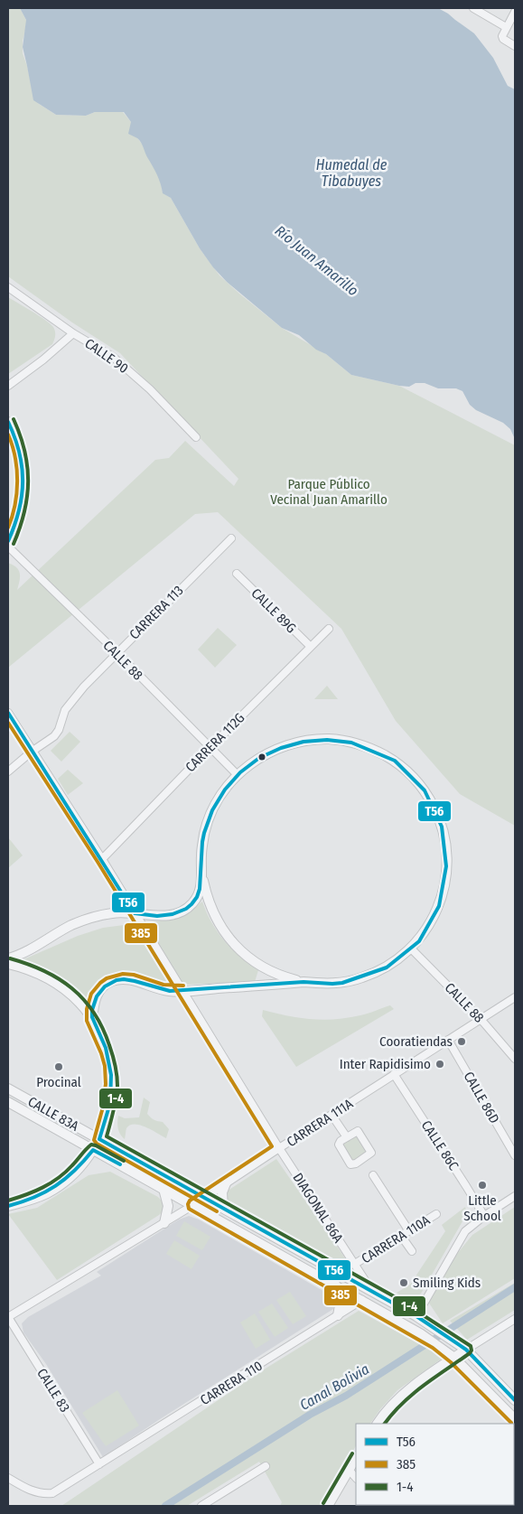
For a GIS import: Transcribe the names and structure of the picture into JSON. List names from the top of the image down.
{
  "streets": {
    "street": [
      "CALLE 90",
      "CALLE 89G",
      "CARRERA 113",
      "CALLE 88",
      "CARRERA 112G",
      "CALLE 86D",
      "CALLE 83A",
      "CARRERA 111A",
      "CALLE 86C",
      "DIAGONAL 86A",
      "CARRERA 110A",
      "CARRERA 110",
      "CALLE 83"
    ]
  },
  "crossings": [
    ["CALLE 89G", "CARRERA 112G"],
    ["CARRERA 113", "CALLE 88"],
    ["CARRERA 113", "DIAGONAL 86A"],
    ["CALLE 88", "CARRERA 112G"],
    ["CALLE 88", "CARRERA 111A"],
    ["CARRERA 112G", "DIAGONAL 86A"],
    ["CALLE 86D", "CARRERA 111A"],
    ["CALLE 83A", "DIAGONAL 86A"],
    ["CARRERA 111A", "CALLE 86C"],
    ["CARRERA 111A", "DIAGONAL 86A"],
    ["CARRERA 111A", "CALLE 83"],
    ["DIAGONAL 86A", "CARRERA 110A"],
    ["CARRERA 110", "CALLE 83"]
  ],
  "water": ["Humedal de Tibabuyes", "Río Juan Amarillo", "Canal Bolivia"],
  "parks": ["Parque Público Vecinal Juan Amarillo"],
  "places": [
    "Cooratiendas",
    "Inter Rapidisimo",
    "Procinal",
    "Little School",
    "Smiling Kids"
  ],
  "lines": ["transit line 1-4", "transit line T56", "transit line 385"],
  "legend": ["T56", "385", "1-4"]
}
